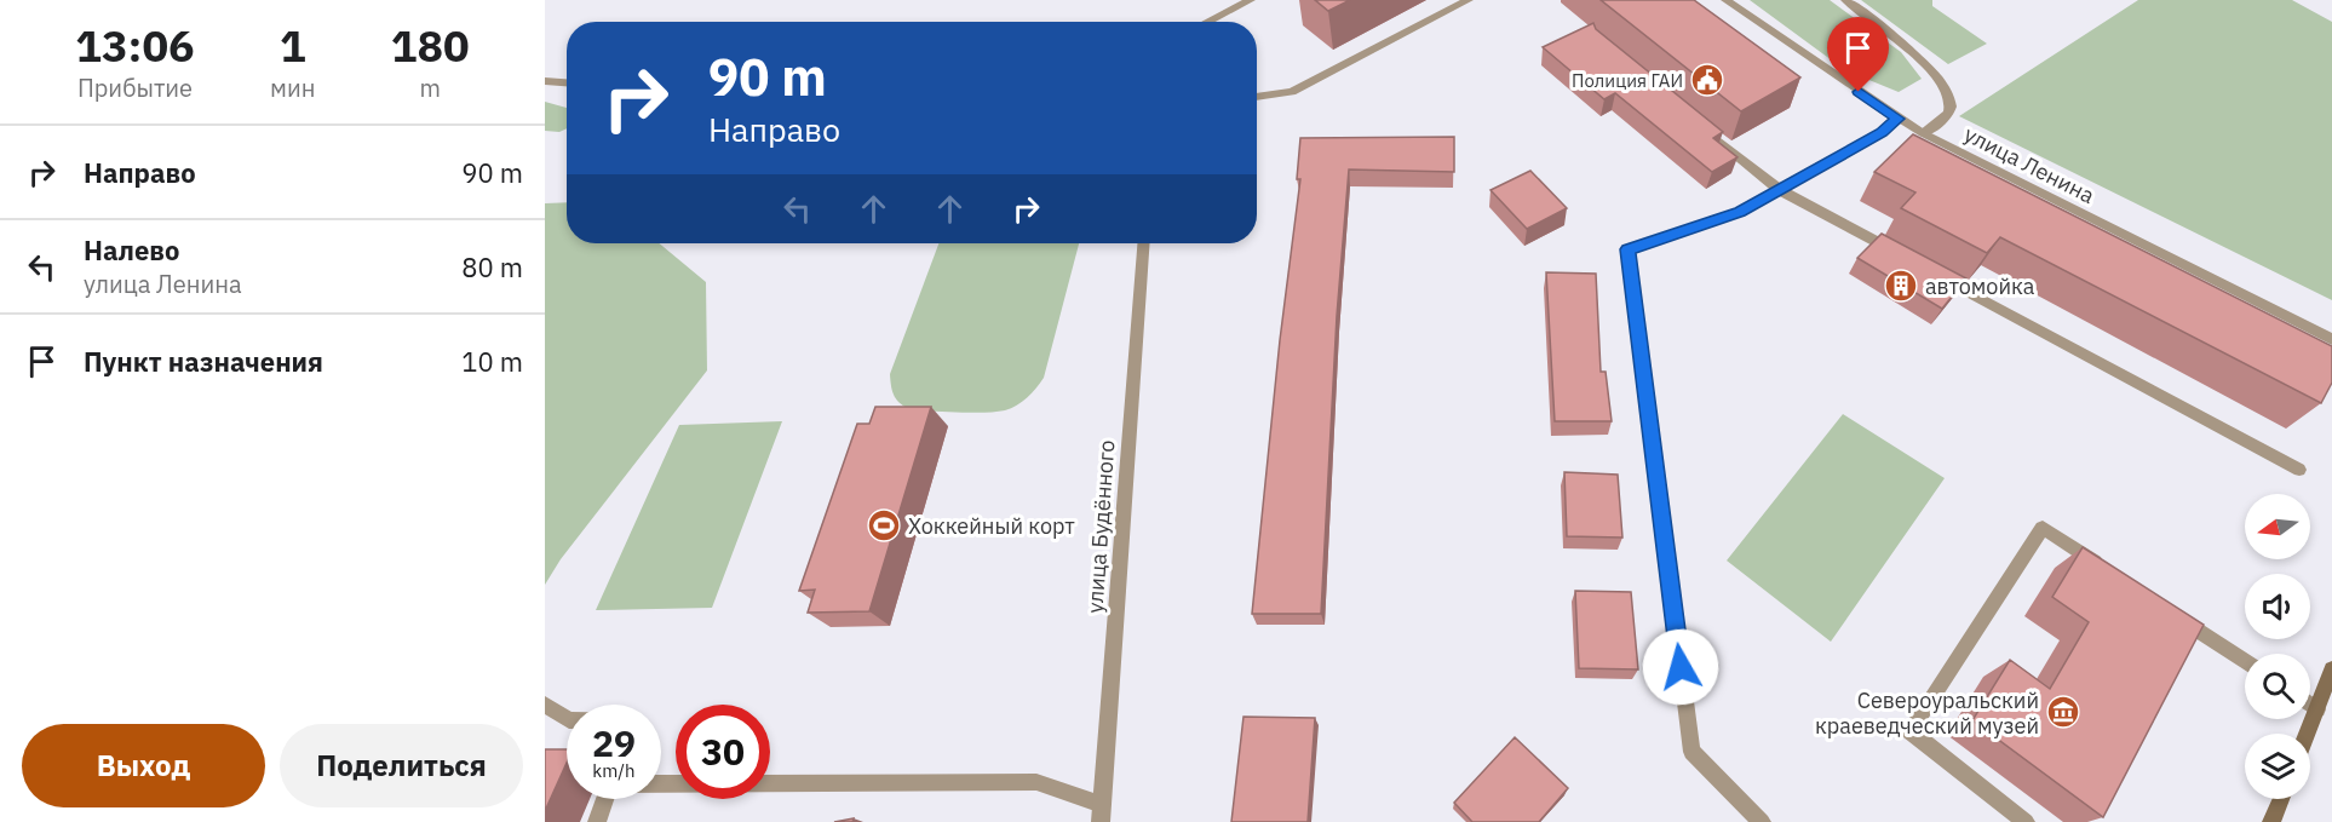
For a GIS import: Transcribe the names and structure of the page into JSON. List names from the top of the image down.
{
  "streets": {
    "street": ["улица Ленина", "улица Будённого"]
  },
  "places": {
    "public building": ["Полиция ГАИ"],
    "building": ["автомойка"],
    "sports": ["Хоккейный корт"],
    "museum": ["Североуральский краеведческий музей"]
  },
  "north": "left",
  "page": {
    "eta": [
      "13:06",
      "Прибытие",
      "1",
      "мин",
      "180",
      "m"
    ],
    "turn": ["90 m", "Направо"],
    "list": [
      {
        "name": "Направо",
        "value": "90 m"
      },
      {
        "name": "Налево",
        "note": "улица Ленина",
        "value": "80 m"
      },
      {
        "name": "Пункт назначения",
        "value": "10 m"
      }
    ],
    "speed": "29 km/h",
    "limit": "30",
    "buttons": ["Выход", "Поделиться"]
  }
}
